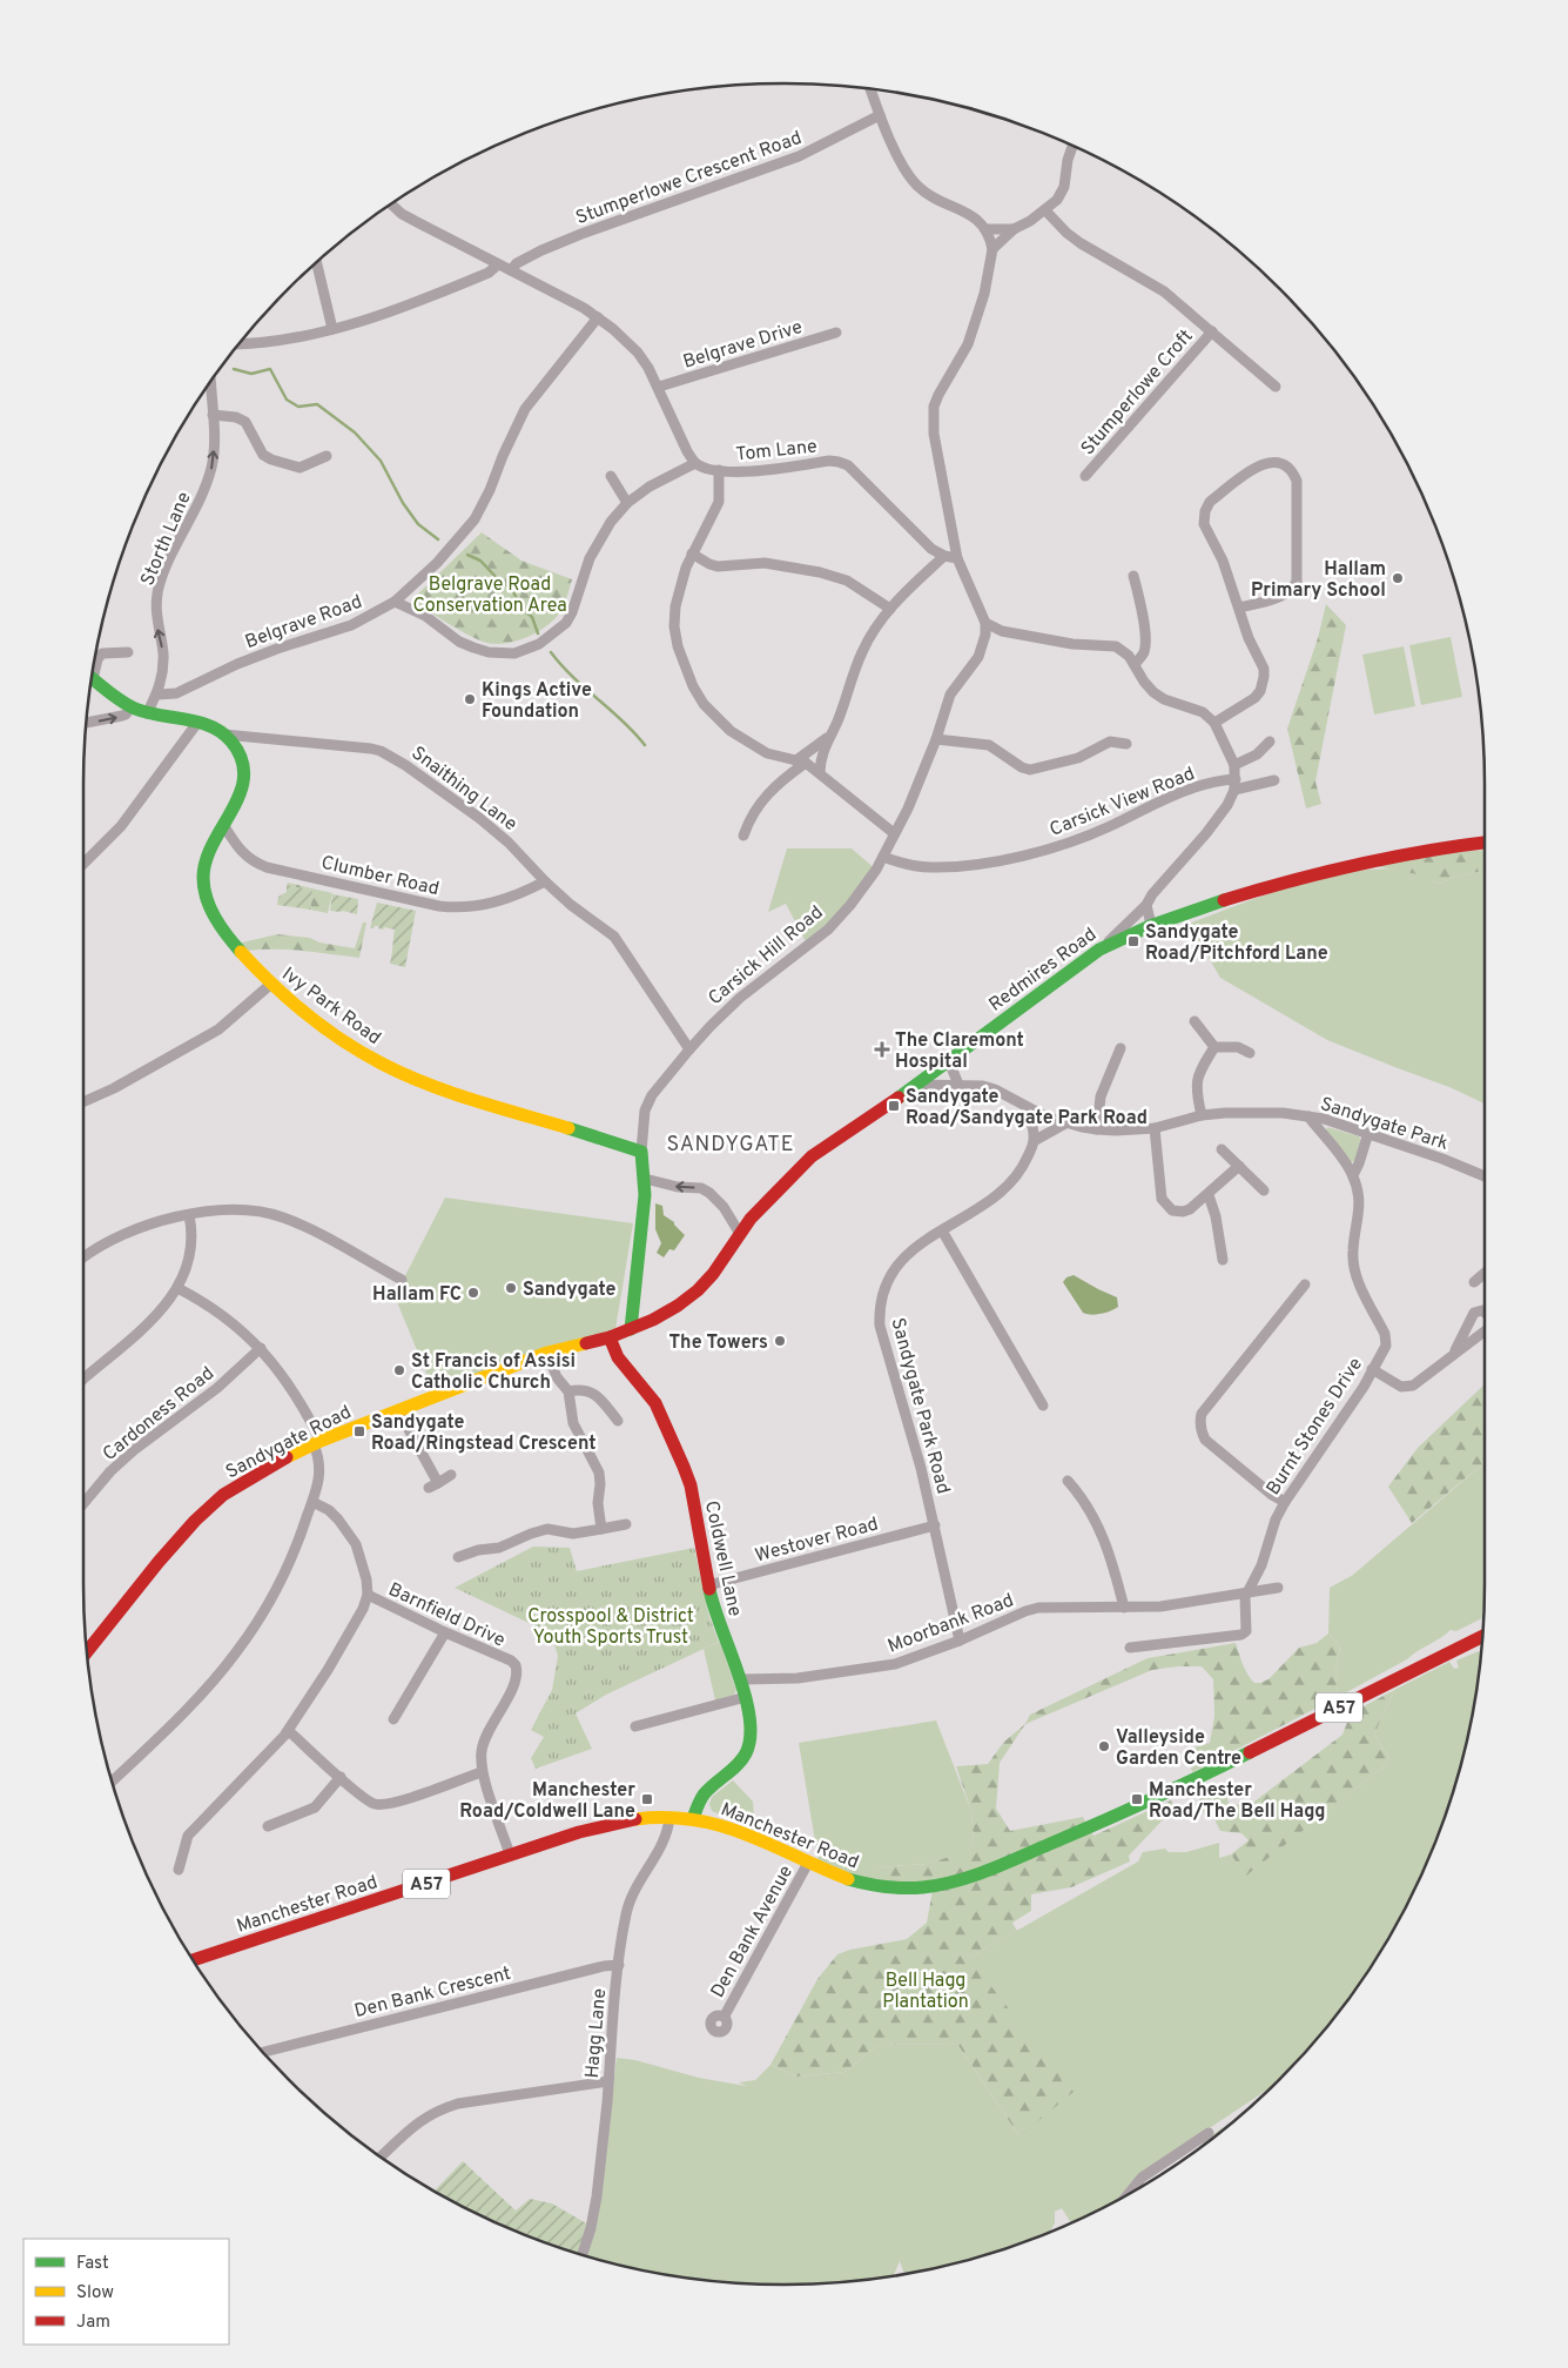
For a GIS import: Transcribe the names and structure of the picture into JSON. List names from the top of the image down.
{
  "streets": {
    "street": [
      "Stumperlowe Crescent Road",
      "Belgrave Drive",
      "Stumperlowe Croft",
      "Tom Lane",
      "Storth Lane",
      "Belgrave Road",
      "Snaithing Lane",
      "Carsick View Road",
      "Clumber Road",
      "Carsick Hill Road",
      "Redmires Road",
      "Ivy Park Road",
      "Sandygate Park",
      "Sandygate Park Road",
      "Cardoness Road",
      "Burnt Stones Drive",
      "Sandygate Road",
      "Westover Road",
      "Coldwell Lane",
      "Barnfield Drive",
      "Moorbank Road",
      "A57",
      "Manchester Road",
      "Den Bank Avenue",
      "Den Bank Crescent",
      "Hagg Lane"
    ]
  },
  "crossings": [
    ["Storth Lane", "Belgrave Road"],
    ["Storth Lane", "Snaithing Lane"],
    ["Snaithing Lane", "Clumber Road"],
    ["Snaithing Lane", "Carsick Hill Road"],
    ["Snaithing Lane", "Ivy Park Road"],
    ["Carsick View Road", "Carsick Hill Road"],
    ["Clumber Road", "Ivy Park Road"],
    ["Carsick Hill Road", "Redmires Road"],
    ["Carsick Hill Road", "Ivy Park Road"],
    ["Redmires Road", "Sandygate Park"],
    ["Redmires Road", "Sandygate Road"],
    ["Redmires Road", "Coldwell Lane"],
    ["Sandygate Park", "Burnt Stones Drive"],
    ["Sandygate Park Road", "Westover Road"],
    ["Sandygate Park Road", "Moorbank Road"],
    ["Burnt Stones Drive", "Moorbank Road"],
    ["Sandygate Road", "Coldwell Lane"],
    ["Westover Road", "Coldwell Lane"],
    ["Coldwell Lane", "Moorbank Road"],
    ["Coldwell Lane", "Manchester Road"],
    ["Manchester Road", "Den Bank Avenue"],
    ["Manchester Road", "Hagg Lane"],
    ["Den Bank Crescent", "Hagg Lane"]
  ],
  "one_way": ["Storth Lane"],
  "districts": ["SANDYGATE"],
  "parks": ["Belgrave Road Conservation Area", "Crosspool & District Youth Sports Trust", "Bell Hagg Plantation"],
  "places": {
    "other": [
      "Hallam Primary School",
      "Kings Active Foundation",
      "Sandygate",
      "Hallam FC",
      "The Towers",
      "St Francis of Assisi Catholic Church",
      "Valleyside Garden Centre"
    ],
    "transit": [
      "Sandygate Road/Pitchford Lane",
      "Sandygate Road/Sandygate Park Road",
      "Sandygate Road/Ringstead Crescent",
      "Manchester Road/Coldwell Lane",
      "Manchester Road/The Bell Hagg"
    ],
    "health": ["The Claremont Hospital"]
  },
  "legend": ["Fast", "Slow", "Jam"]
}
